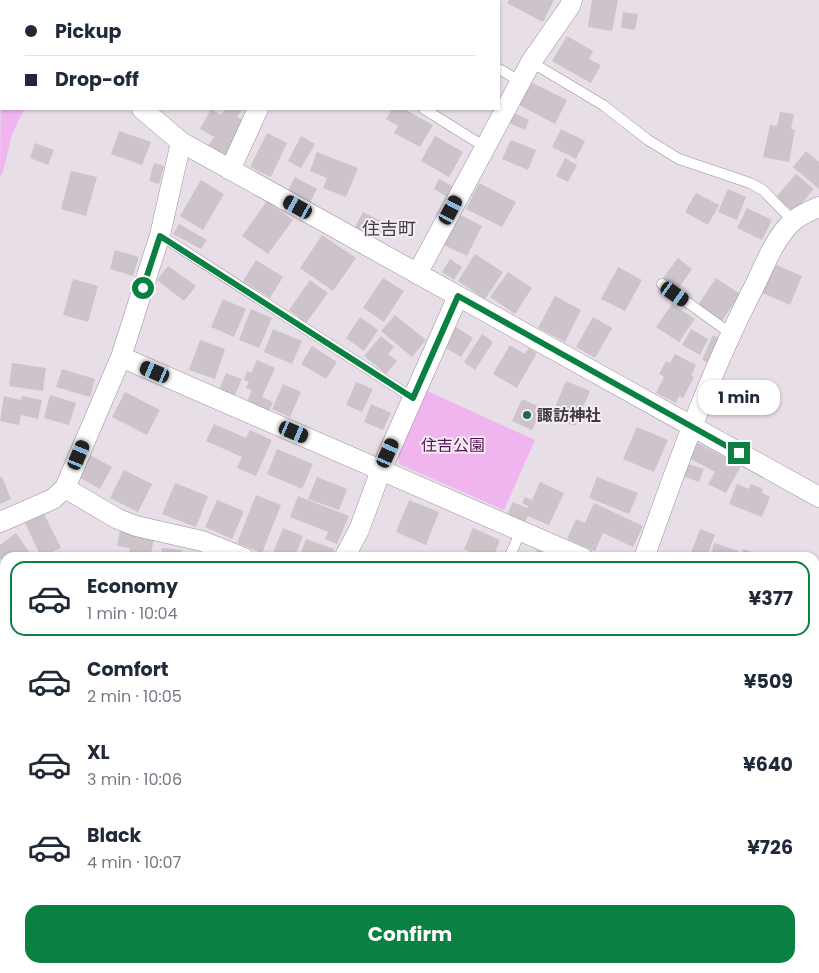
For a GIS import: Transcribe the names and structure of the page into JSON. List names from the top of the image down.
{
  "districts": ["住吉町"],
  "parks": ["住吉公園"],
  "places": ["諏訪神社"],
  "page": {
    "banner": ["Pickup", "Drop-off"],
    "bubble": "1 min",
    "list": [
      {
        "name": "Economy",
        "note": "1 min · 10:04",
        "value": "¥377"
      },
      {
        "name": "Comfort",
        "note": "2 min · 10:05",
        "value": "¥509"
      },
      {
        "name": "XL",
        "note": "3 min · 10:06",
        "value": "¥640"
      },
      {
        "name": "Black",
        "note": "4 min · 10:07",
        "value": "¥726"
      }
    ],
    "buttons": "Confirm"
  }
}
